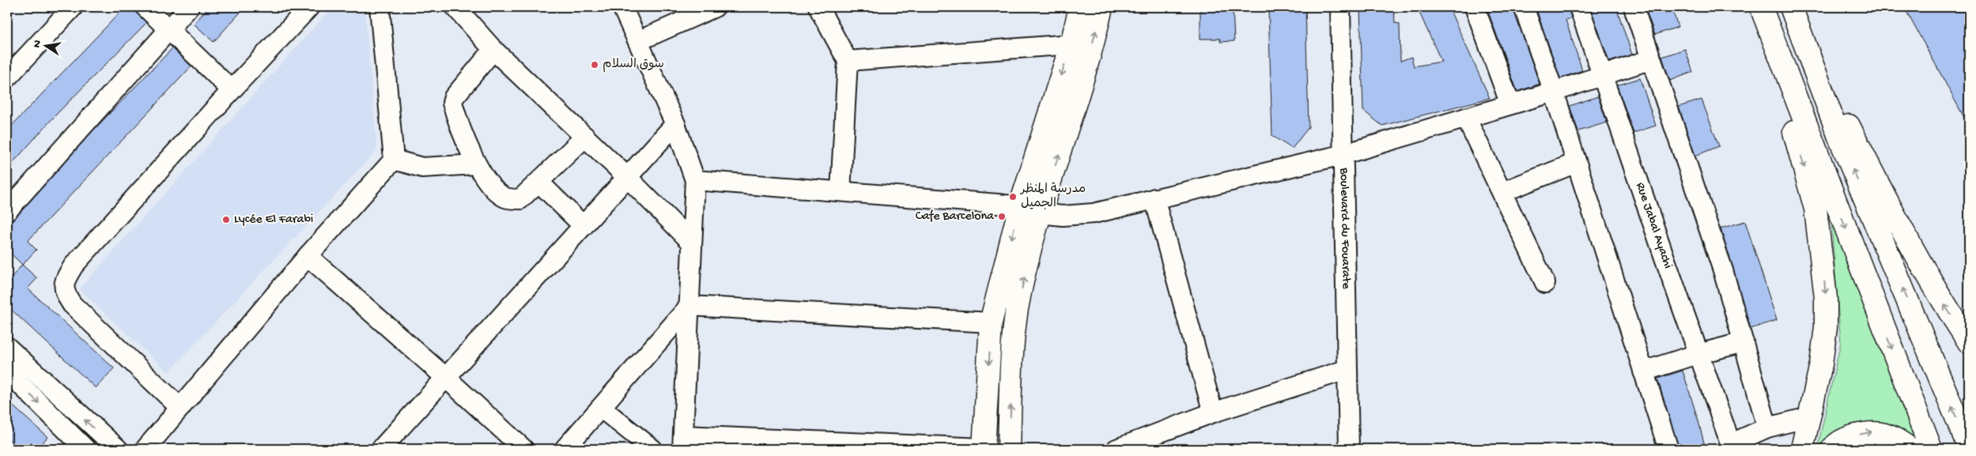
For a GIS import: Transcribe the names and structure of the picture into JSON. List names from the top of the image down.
{
  "streets": {
    "street": ["Rue Jabal Ayachi", "Boulevard du Fouarate"]
  },
  "places": [
    "سوق السلام",
    "مدرسة المنظر الجميل",
    "Cafe Barcelona",
    "Lycée El Farabi"
  ],
  "north": "left"
}
